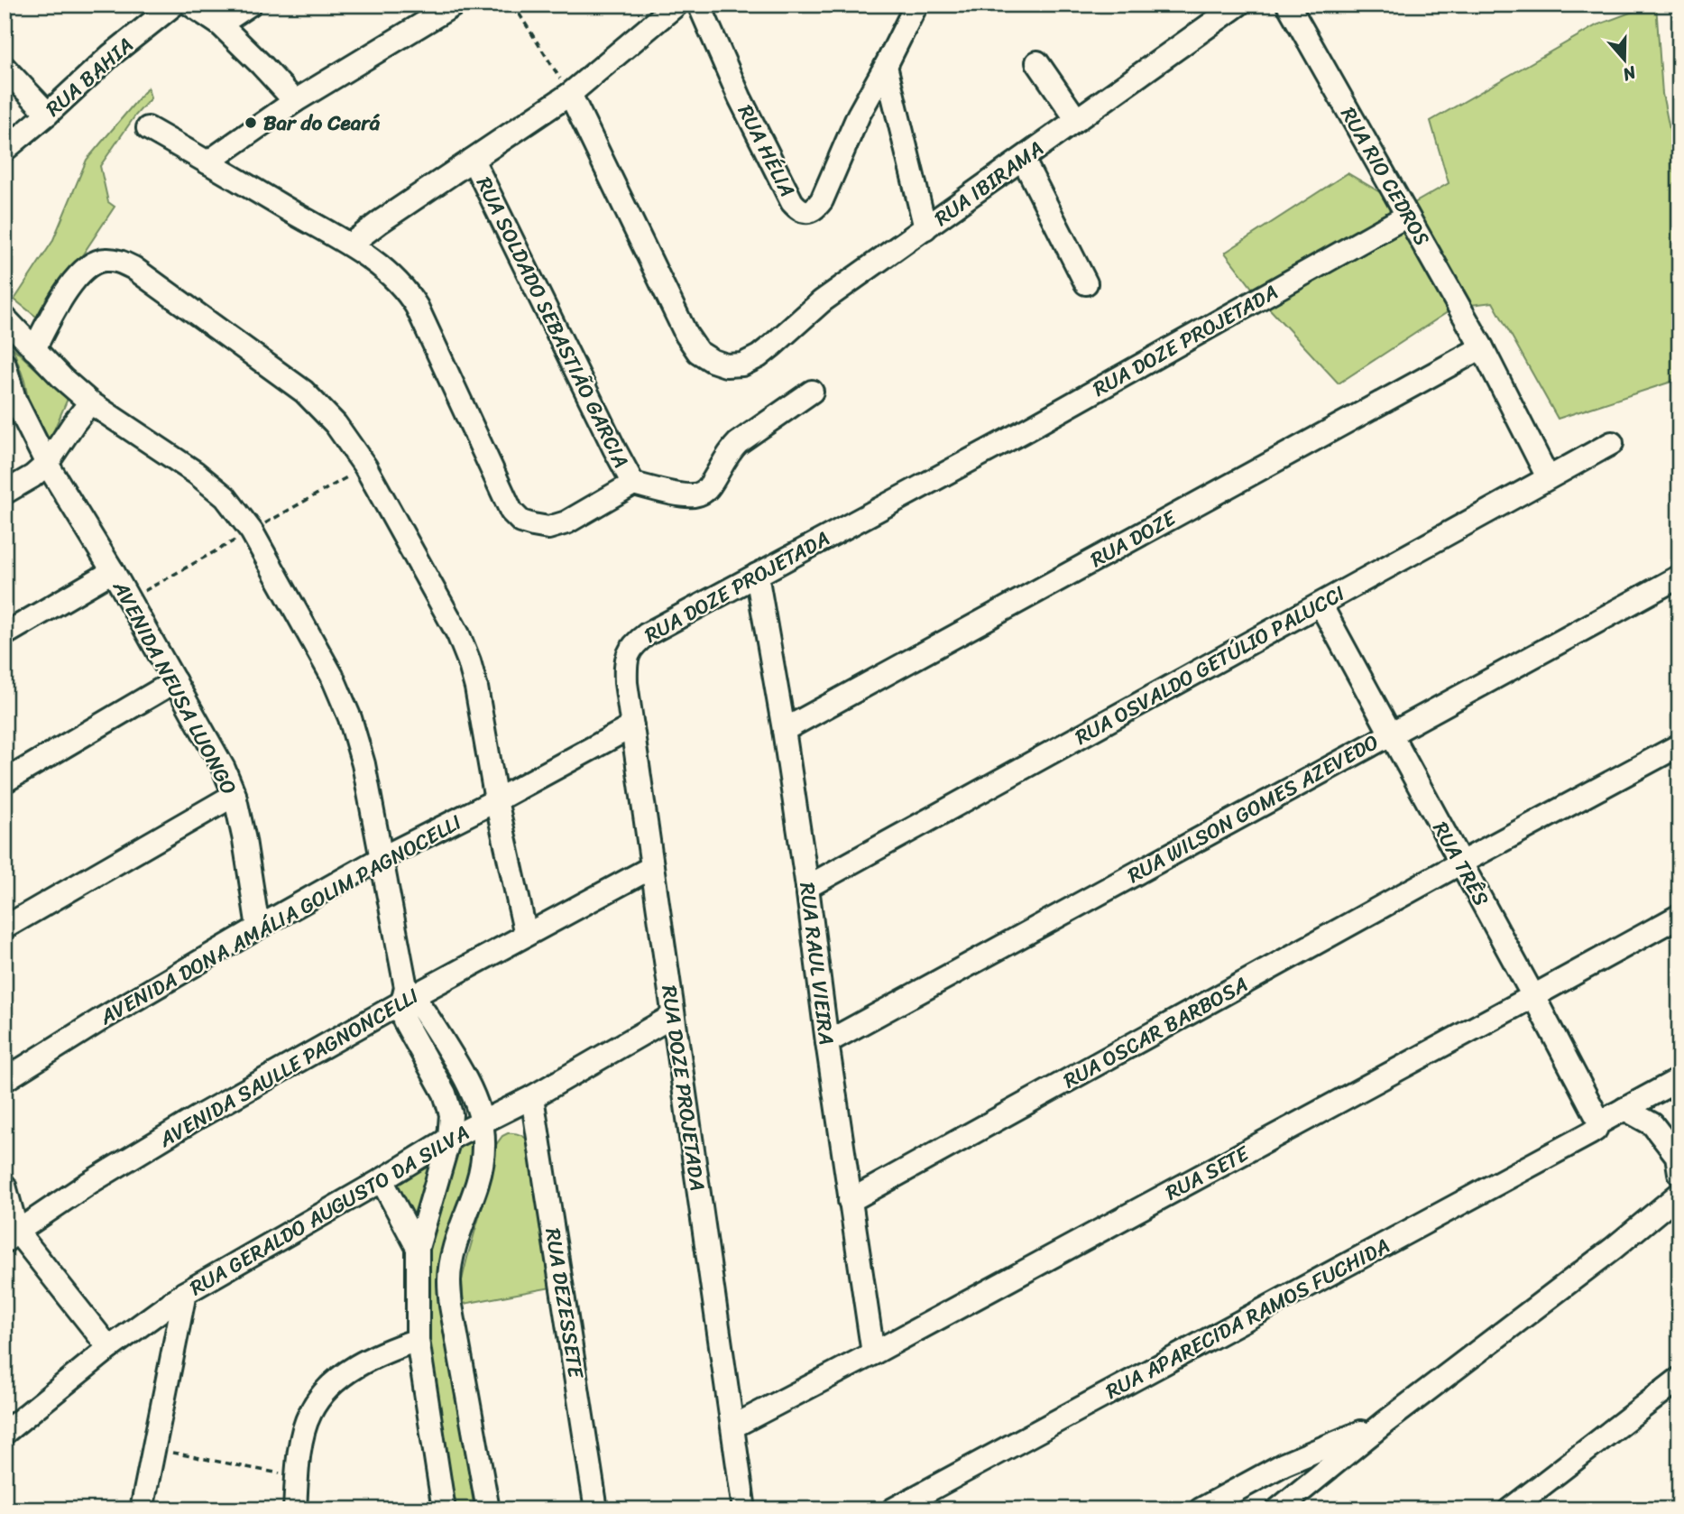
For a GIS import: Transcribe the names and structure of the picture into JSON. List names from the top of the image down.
{
  "streets": {
    "street": [
      "RUA BAHIA",
      "RUA HÉLIA",
      "RUA RIO CEDROS",
      "RUA IBIRAMA",
      "RUA SOLDADO SEBASTIÃO GARCIA",
      "RUA DOZE PROJETADA",
      "RUA DOZE",
      "RUA OSVALDO GETÚLIO PALUCCI",
      "AVENIDA NEUSA LUONGO",
      "RUA WILSON GOMES AZEVEDO",
      "RUA TRÊS",
      "AVENIDA DONA AMÁLIA GOLIM PAGNOCELLI",
      "RUA RAUL VIEIRA",
      "RUA OSCAR BARBOSA",
      "AVENIDA SAULLE PAGNONCELLI",
      "RUA SETE",
      "RUA GERALDO AUGUSTO DA SILVA",
      "RUA DEZESSETE",
      "RUA APARECIDA RAMOS FUCHIDA"
    ]
  },
  "crossings": [
    ["RUA RIO CEDROS", "RUA DOZE PROJETADA"],
    ["RUA RIO CEDROS", "RUA DOZE"],
    ["RUA RIO CEDROS", "RUA OSVALDO GETÚLIO PALUCCI"],
    ["RUA DOZE PROJETADA", "AVENIDA DONA AMÁLIA GOLIM PAGNOCELLI"],
    ["RUA DOZE PROJETADA", "RUA RAUL VIEIRA"],
    ["RUA DOZE PROJETADA", "AVENIDA SAULLE PAGNONCELLI"],
    ["RUA DOZE PROJETADA", "RUA SETE"],
    ["RUA DOZE PROJETADA", "RUA GERALDO AUGUSTO DA SILVA"],
    ["RUA DOZE", "RUA RAUL VIEIRA"],
    ["RUA OSVALDO GETÚLIO PALUCCI", "RUA TRÊS"],
    ["RUA OSVALDO GETÚLIO PALUCCI", "RUA RAUL VIEIRA"],
    ["AVENIDA NEUSA LUONGO", "AVENIDA DONA AMÁLIA GOLIM PAGNOCELLI"],
    ["RUA WILSON GOMES AZEVEDO", "RUA TRÊS"],
    ["RUA WILSON GOMES AZEVEDO", "RUA RAUL VIEIRA"],
    ["RUA TRÊS", "RUA OSCAR BARBOSA"],
    ["RUA TRÊS", "RUA SETE"],
    ["RUA TRÊS", "RUA APARECIDA RAMOS FUCHIDA"],
    ["RUA RAUL VIEIRA", "RUA OSCAR BARBOSA"],
    ["RUA RAUL VIEIRA", "RUA SETE"],
    ["RUA GERALDO AUGUSTO DA SILVA", "RUA DEZESSETE"]
  ],
  "places": ["Bar do Ceará"],
  "north": "bottom"
}
